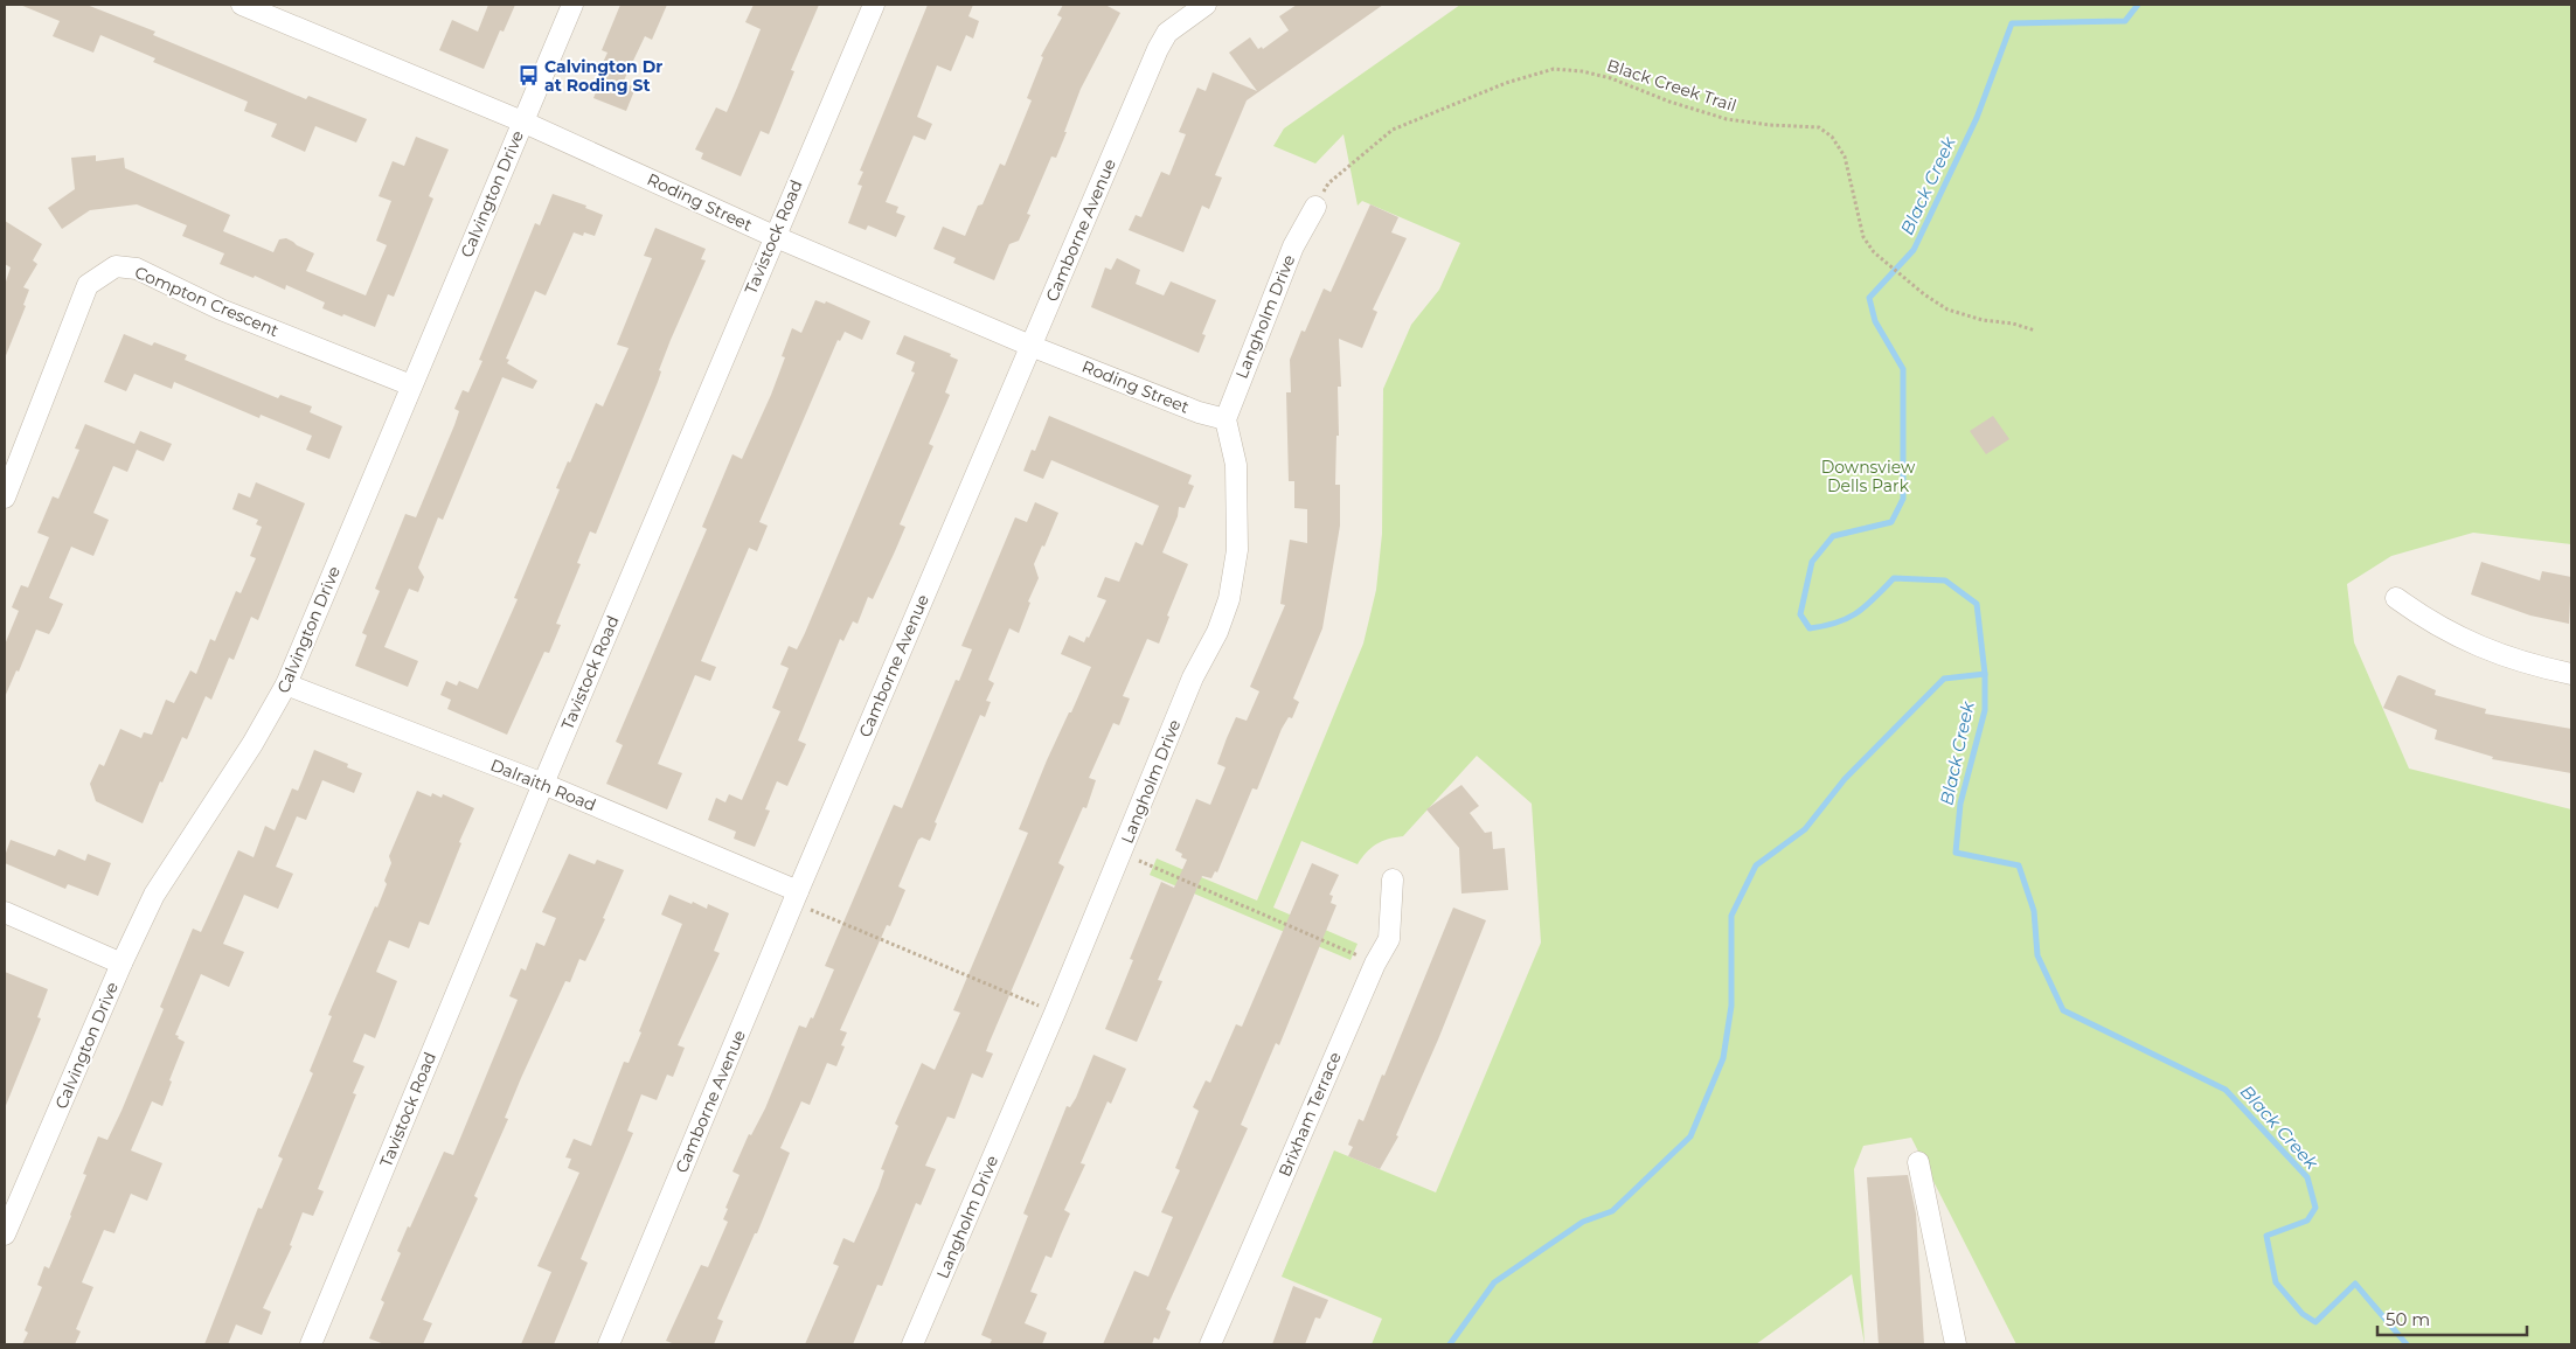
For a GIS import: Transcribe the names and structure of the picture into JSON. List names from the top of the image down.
{
  "streets": {
    "street": [
      "Calvington Drive",
      "Roding Street",
      "Camborne Avenue",
      "Tavistock Road",
      "Compton Crescent",
      "Langholm Drive",
      "Dalraith Road",
      "Brixham Terrace"
    ],
    "path": ["Black Creek Trail"]
  },
  "crossings": [
    ["Calvington Drive", "Roding Street"],
    ["Calvington Drive", "Compton Crescent"],
    ["Calvington Drive", "Dalraith Road"],
    ["Roding Street", "Camborne Avenue"],
    ["Roding Street", "Tavistock Road"],
    ["Roding Street", "Langholm Drive"],
    ["Camborne Avenue", "Dalraith Road"],
    ["Tavistock Road", "Dalraith Road"]
  ],
  "water": ["Black Creek"],
  "parks": ["Downsview Dells Park"],
  "places": {
    "bus stop": ["Calvington Dr at Roding St"]
  },
  "scale_bar": "50 m"
}
